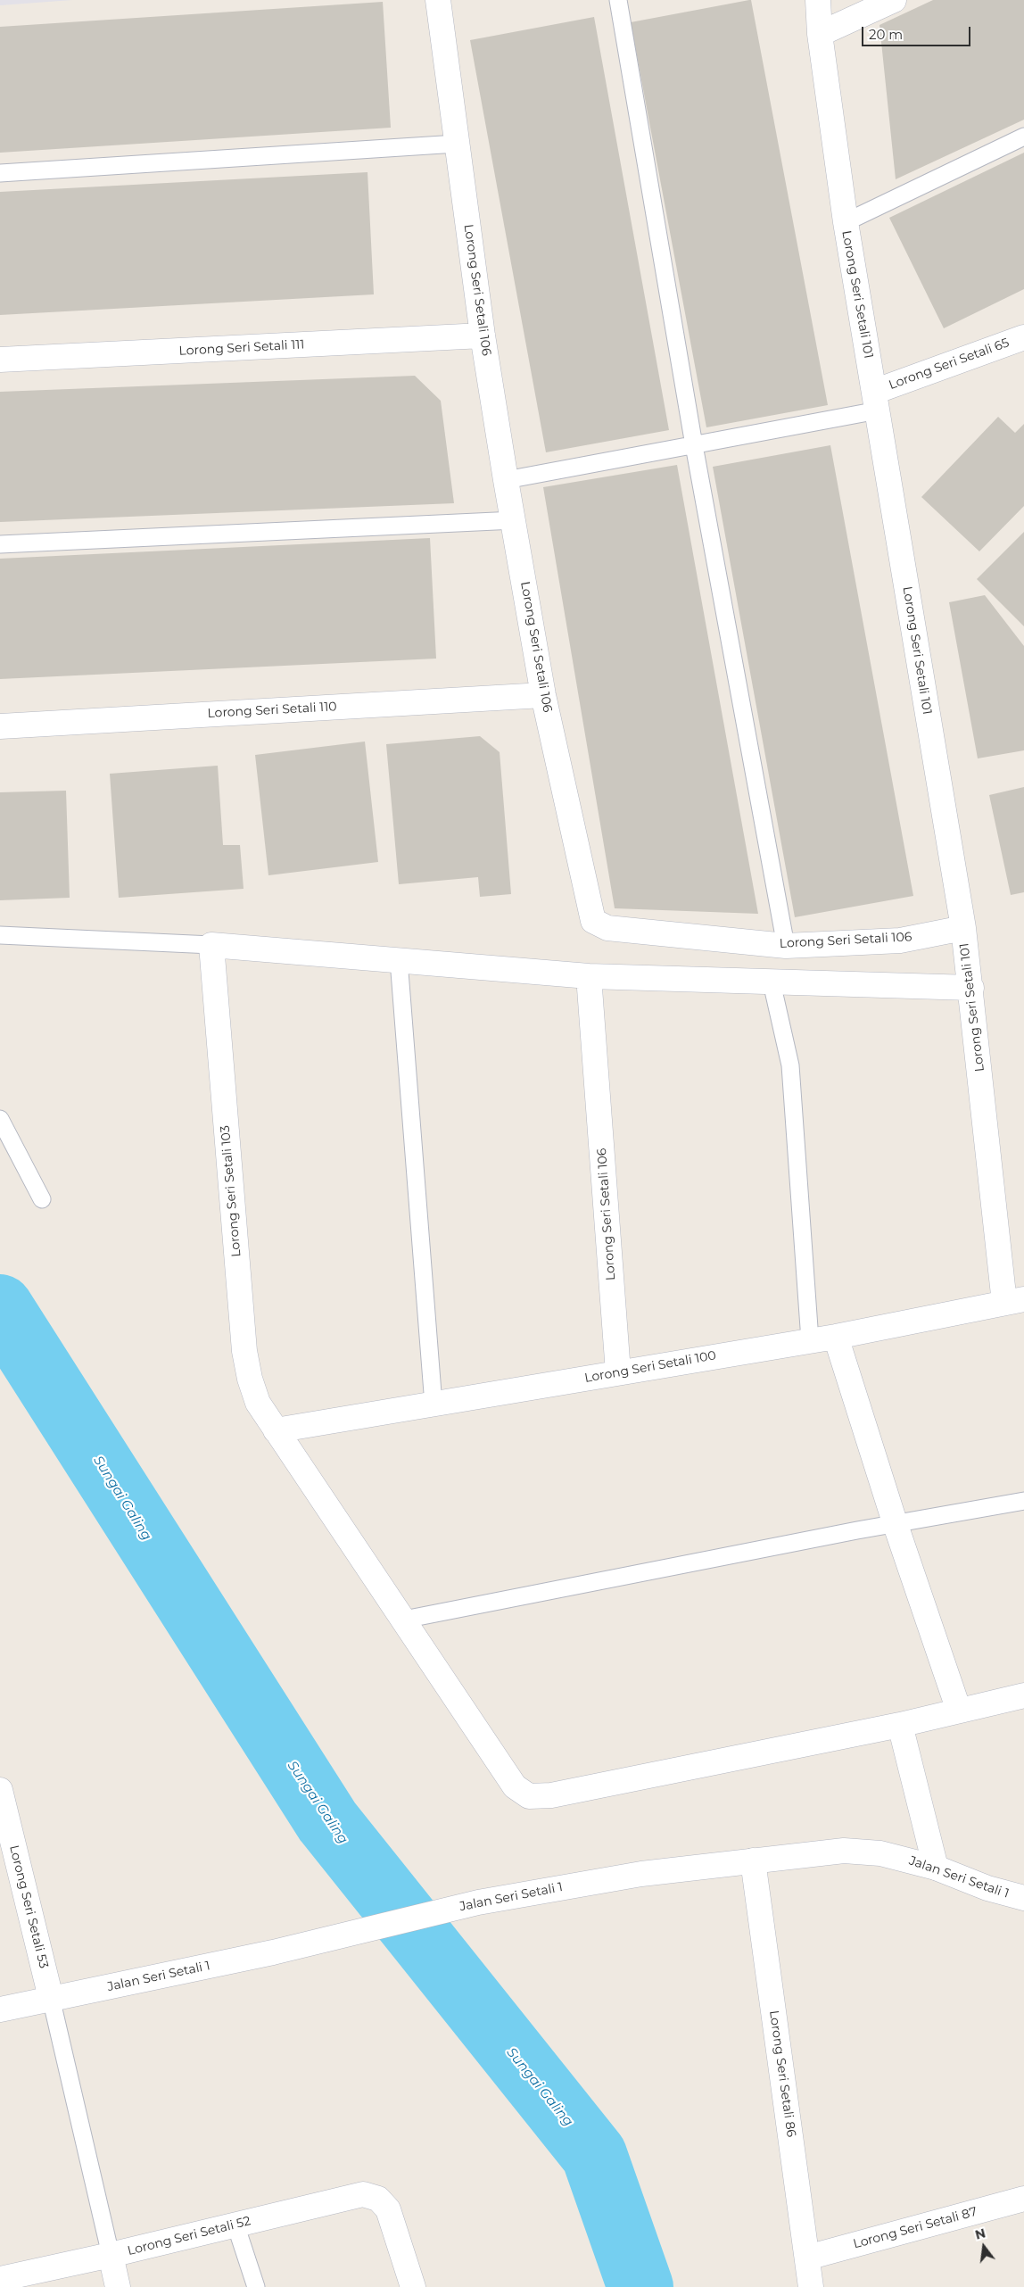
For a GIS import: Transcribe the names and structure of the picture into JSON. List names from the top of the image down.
{
  "streets": {
    "street": [
      "Lorong Seri Setali 106",
      "Lorong Seri Setali 101",
      "Lorong Seri Setali 111",
      "Lorong Seri Setali 65",
      "Lorong Seri Setali 110",
      "Lorong Seri Setali 103",
      "Lorong Seri Setali 100",
      "Jalan Seri Setali 1",
      "Lorong Seri Setali 53",
      "Lorong Seri Setali 86",
      "Lorong Seri Setali 87",
      "Lorong Seri Setali 52"
    ]
  },
  "crossings": [
    ["Lorong Seri Setali 106", "Lorong Seri Setali 101"],
    ["Lorong Seri Setali 106", "Lorong Seri Setali 111"],
    ["Lorong Seri Setali 106", "Lorong Seri Setali 110"],
    ["Lorong Seri Setali 106", "Lorong Seri Setali 100"],
    ["Lorong Seri Setali 101", "Lorong Seri Setali 65"],
    ["Lorong Seri Setali 101", "Lorong Seri Setali 100"],
    ["Lorong Seri Setali 103", "Lorong Seri Setali 100"],
    ["Jalan Seri Setali 1", "Lorong Seri Setali 53"],
    ["Jalan Seri Setali 1", "Lorong Seri Setali 86"],
    ["Lorong Seri Setali 86", "Lorong Seri Setali 87"]
  ],
  "water": ["Sungai Galing"],
  "scale_bar": "20 m",
  "north": "top"
}
